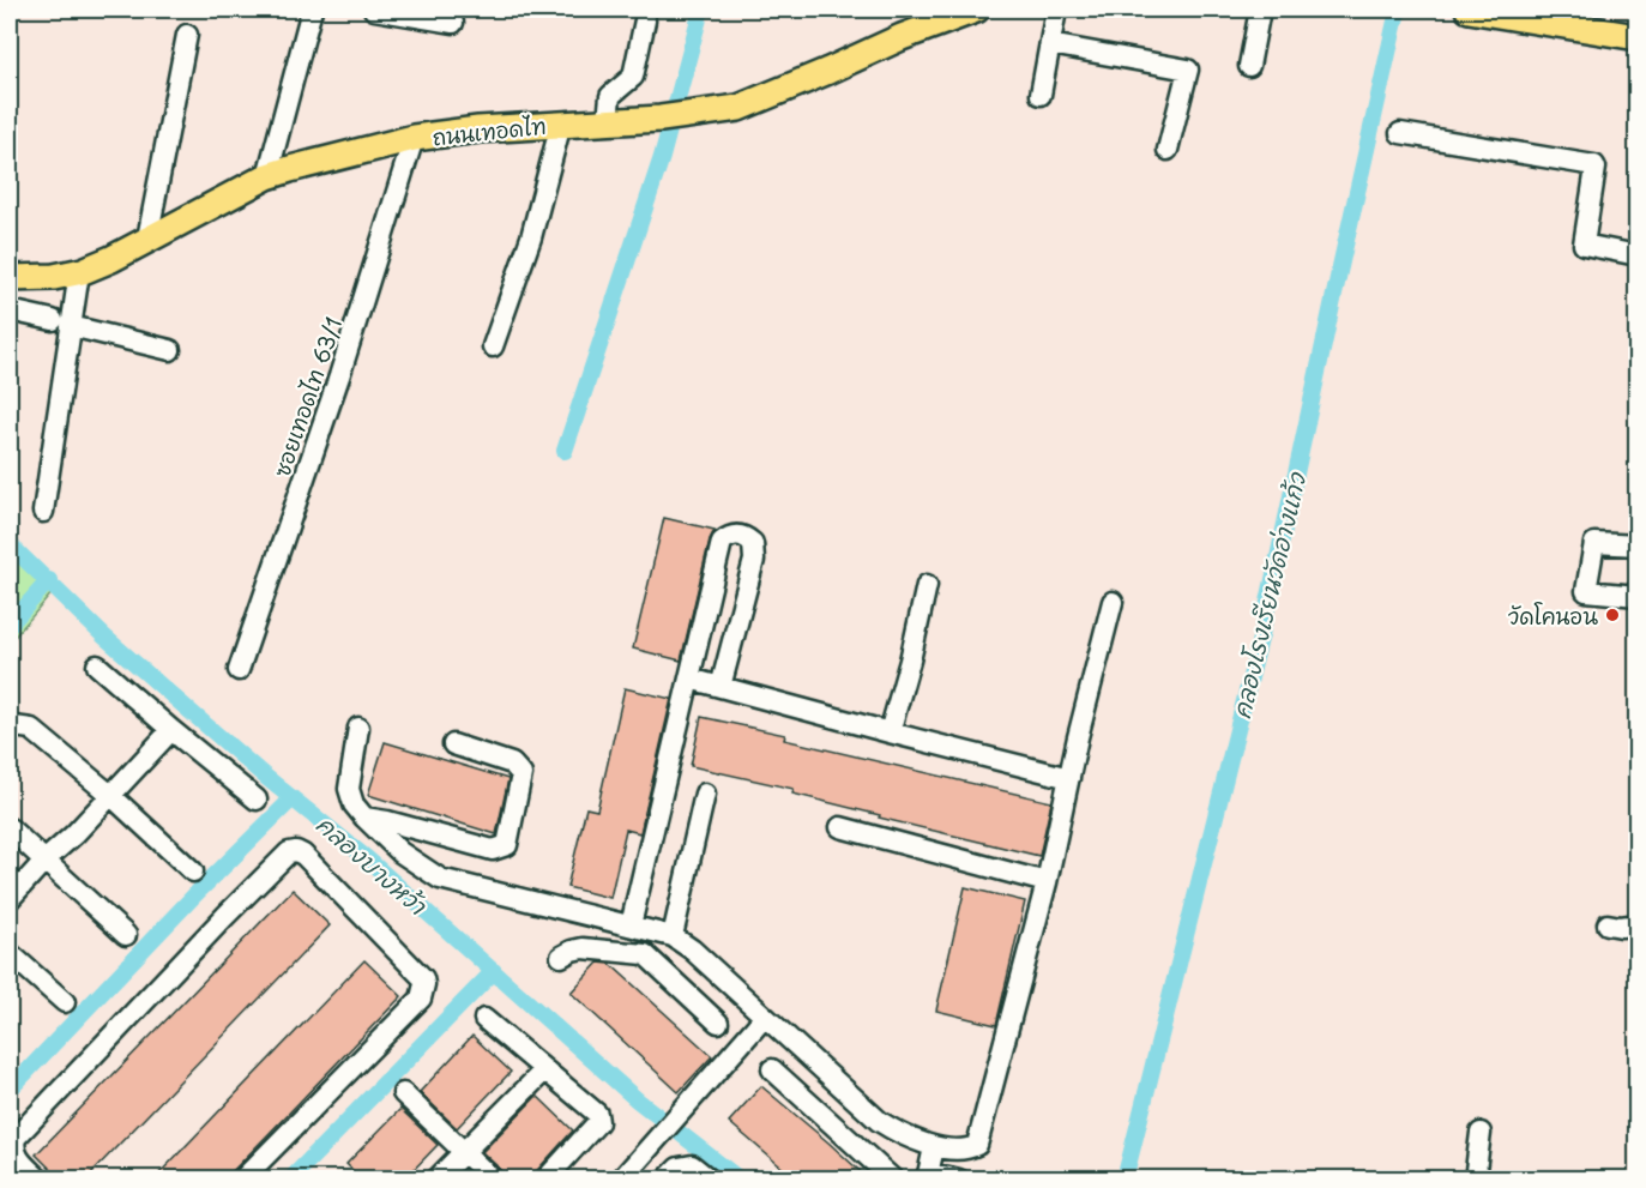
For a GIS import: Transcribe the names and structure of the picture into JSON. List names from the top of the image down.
{
  "streets": {
    "main road": ["ถนนเทอดไท"],
    "street": ["ซอยเทอดไท 63/1"]
  },
  "crossings": [
    ["ถนนเทอดไท", "ซอยเทอดไท 63/1"]
  ],
  "water": ["คลองโรงเรียนวัดอ่างแก้ว", "คลองบางหว้า"],
  "places": ["วัดโคนอน"]
}
